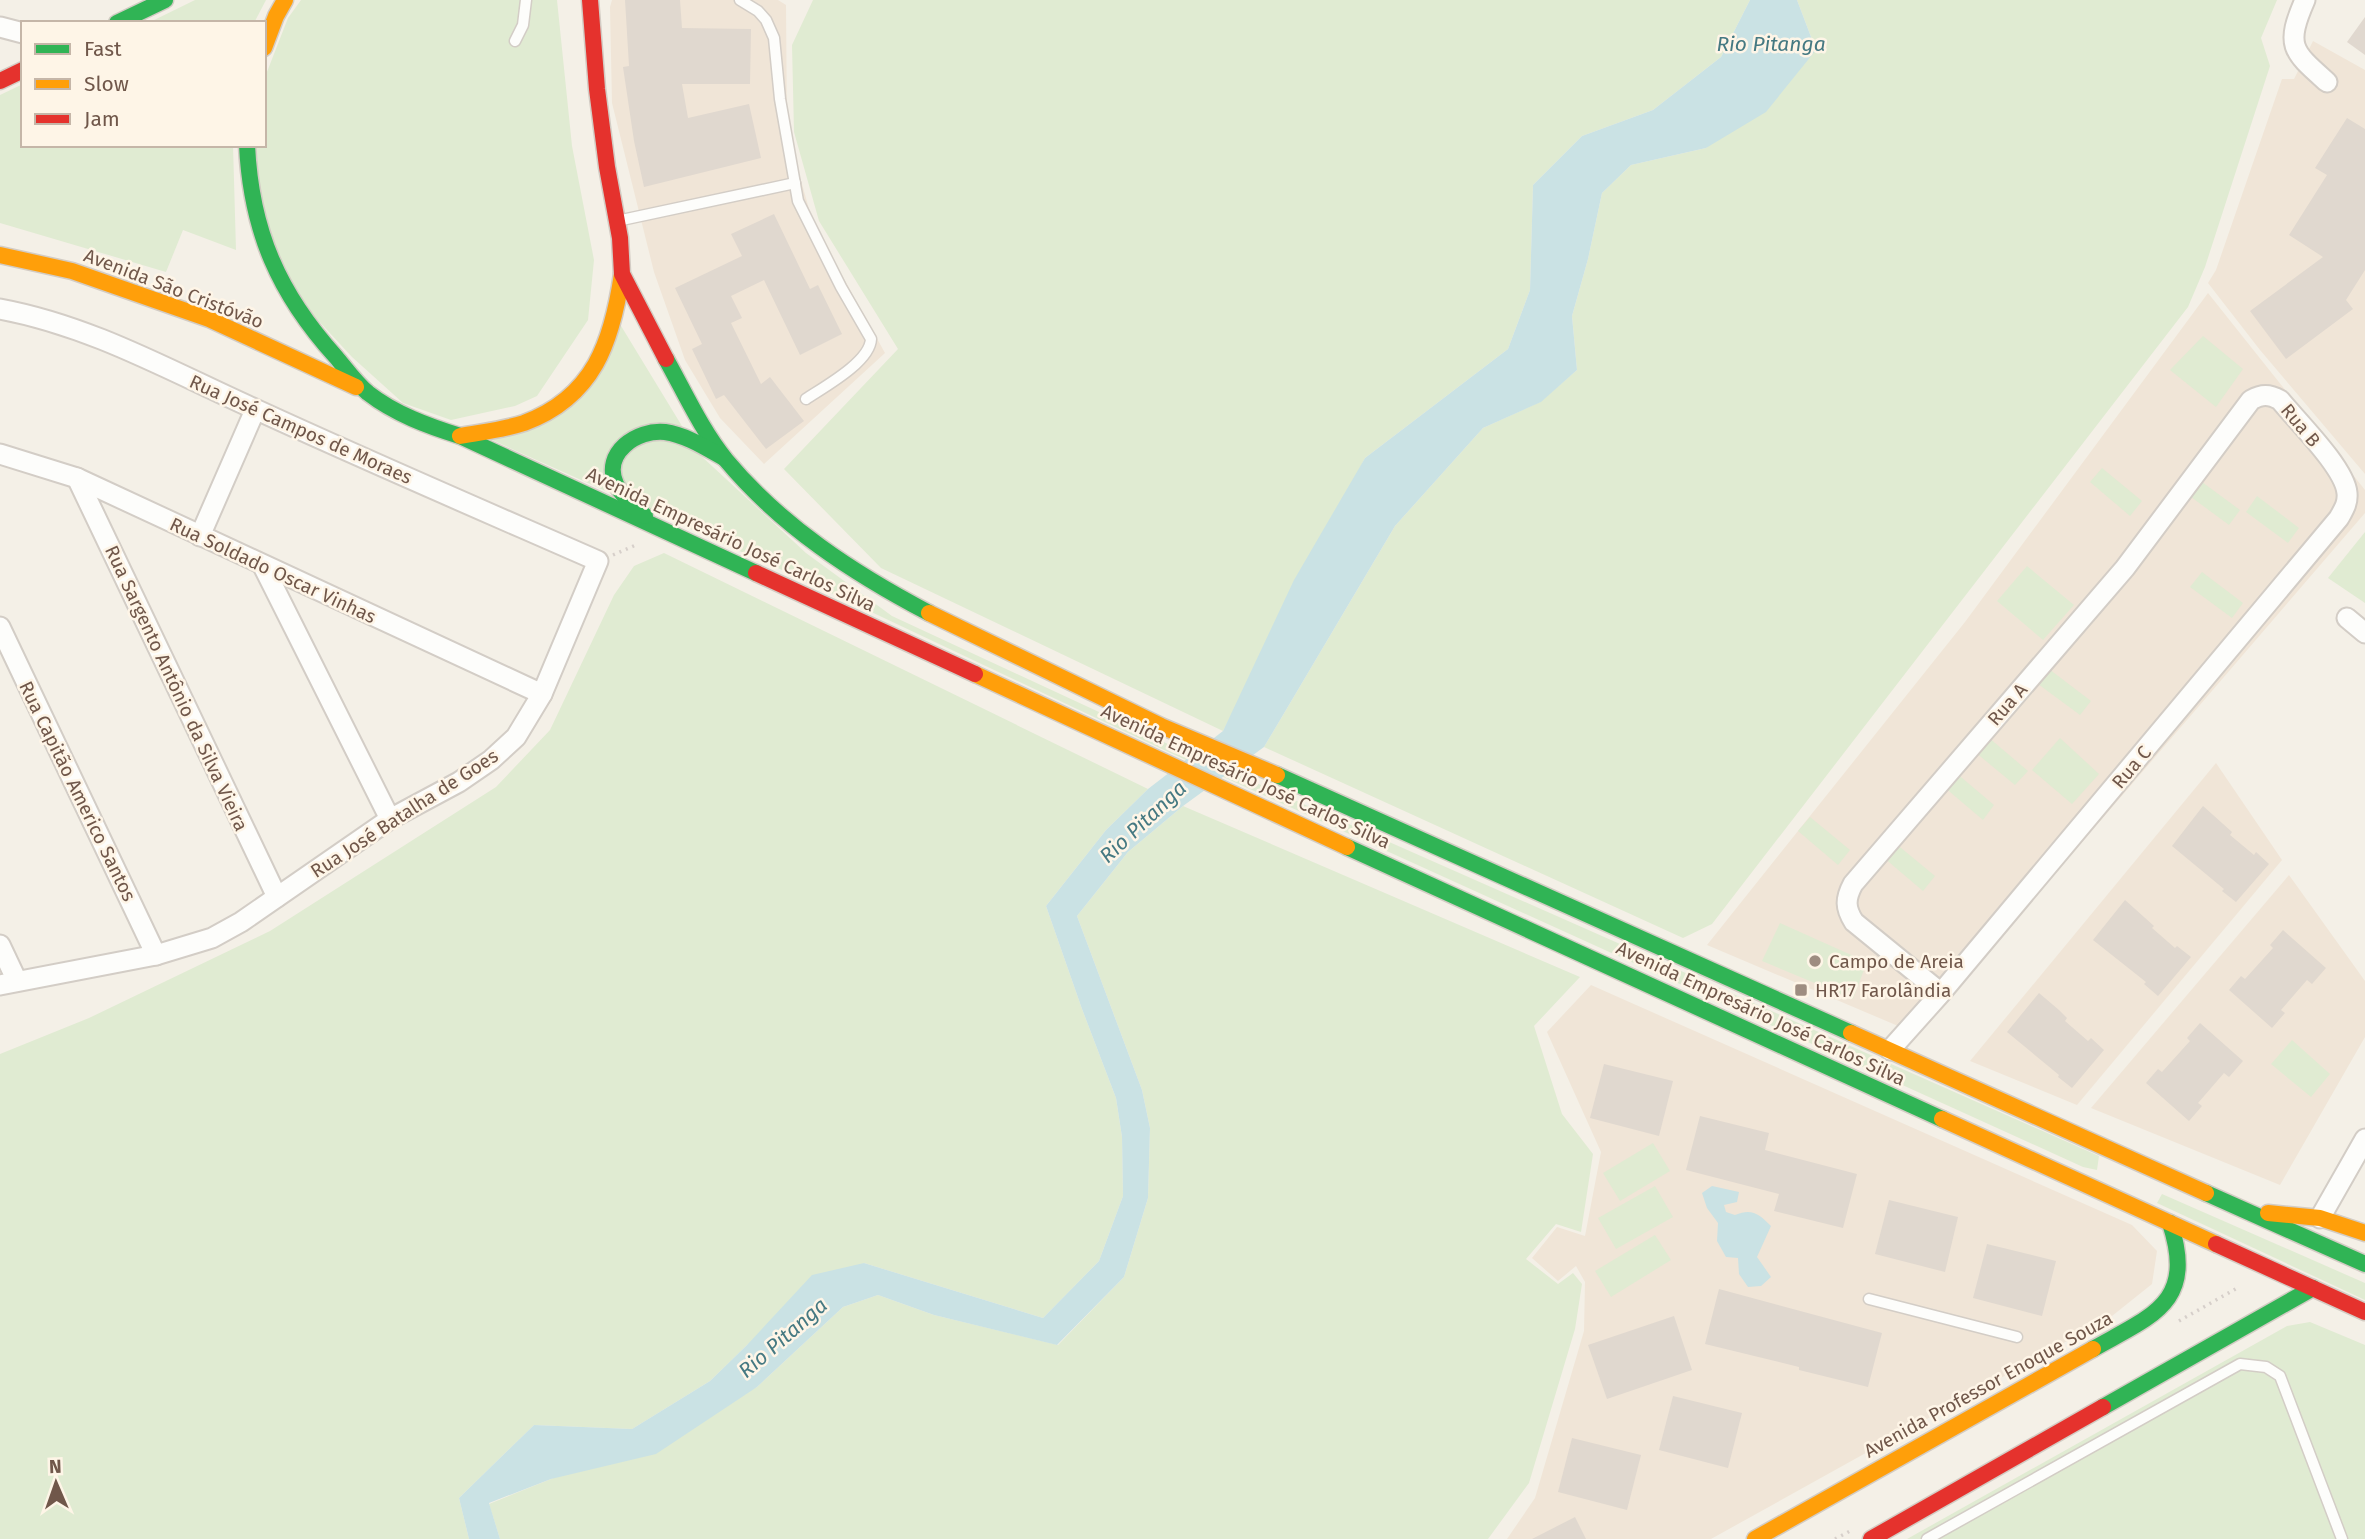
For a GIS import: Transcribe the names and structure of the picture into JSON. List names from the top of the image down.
{
  "streets": {
    "main road": ["Avenida São Cristóvão", "Avenida Empresário José Carlos Silva", "Avenida Professor Enoque Souza"],
    "street": [
      "Rua B",
      "Rua José Campos de Moraes",
      "Rua Soldado Oscar Vinhas",
      "Rua Sargento Antônio da Silva Vieira",
      "Rua A",
      "Rua C",
      "Rua Capitão Americo Santos",
      "Rua José Batalha de Goes"
    ]
  },
  "crossings": [
    ["Avenida São Cristóvão", "Avenida Empresário José Carlos Silva"],
    ["Rua B", "Rua A"],
    ["Rua B", "Rua C"],
    ["Rua José Campos de Moraes", "Rua José Batalha de Goes"],
    ["Avenida Empresário José Carlos Silva", "Rua C"],
    ["Avenida Empresário José Carlos Silva", "Avenida Professor Enoque Souza"],
    ["Rua Soldado Oscar Vinhas", "Rua Sargento Antônio da Silva Vieira"],
    ["Rua Soldado Oscar Vinhas", "Rua José Batalha de Goes"],
    ["Rua Sargento Antônio da Silva Vieira", "Rua José Batalha de Goes"],
    ["Rua A", "Rua C"],
    ["Rua Capitão Americo Santos", "Rua José Batalha de Goes"]
  ],
  "water": ["Rio Pitanga"],
  "places": {
    "other": ["Campo de Areia"],
    "transit": ["HR17 Farolândia"]
  },
  "legend": ["Fast", "Slow", "Jam"],
  "north": "top"
}
